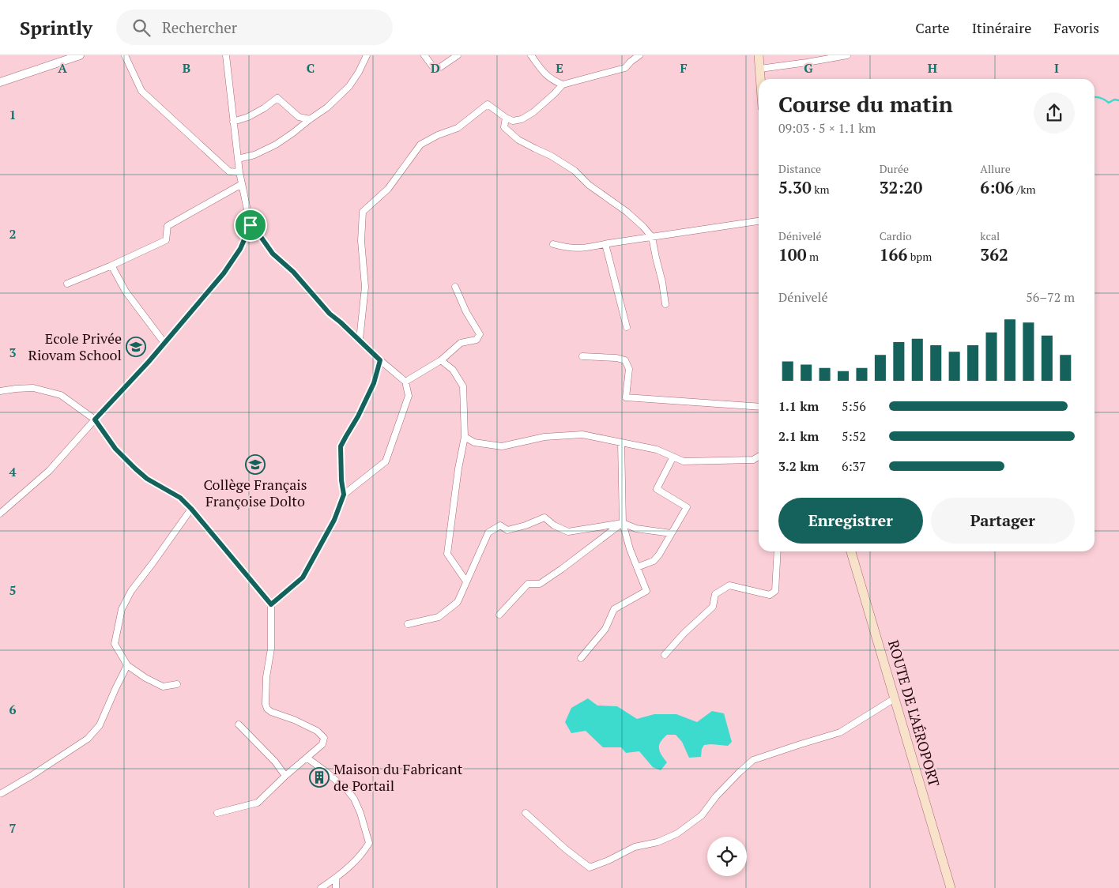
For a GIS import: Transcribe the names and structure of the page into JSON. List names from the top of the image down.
{
  "streets": {
    "main road": ["ROUTE DE L'AÉROPORT"]
  },
  "places": {
    "school or university": ["Ecole Privée Riovam School", "Collège Français Françoise Dolto"],
    "building": ["Maison du Fabricant de Portail"]
  },
  "page": {
    "header": "Sprintly",
    "search": "Rechercher",
    "nav": ["Carte", "Itinéraire", "Favoris"],
    "heading": ["Course du matin", "09:03 · 5 × 1.1 km"],
    "stats": [
      ["Distance", "5.30 km"],
      ["Durée", "32:20"],
      ["Allure", "6:06 /km"],
      ["Dénivelé", "100 m"],
      ["Cardio", "166 bpm"],
      ["kcal", "362"]
    ],
    "chart": ["Dénivelé", "56–72 m"],
    "list": [
      {
        "name": "1.1 km",
        "note": "5:56"
      },
      {
        "name": "2.1 km",
        "note": "5:52"
      },
      {
        "name": "3.2 km",
        "note": "6:37"
      }
    ],
    "buttons": ["Enregistrer", "Partager"]
  },
  "grid": {
    "columns": [
      "A",
      "B",
      "C",
      "D",
      "E",
      "F",
      "G",
      "H",
      "I"
    ],
    "rows": [
      "1",
      "2",
      "3",
      "4",
      "5",
      "6",
      "7"
    ]
  }
}
